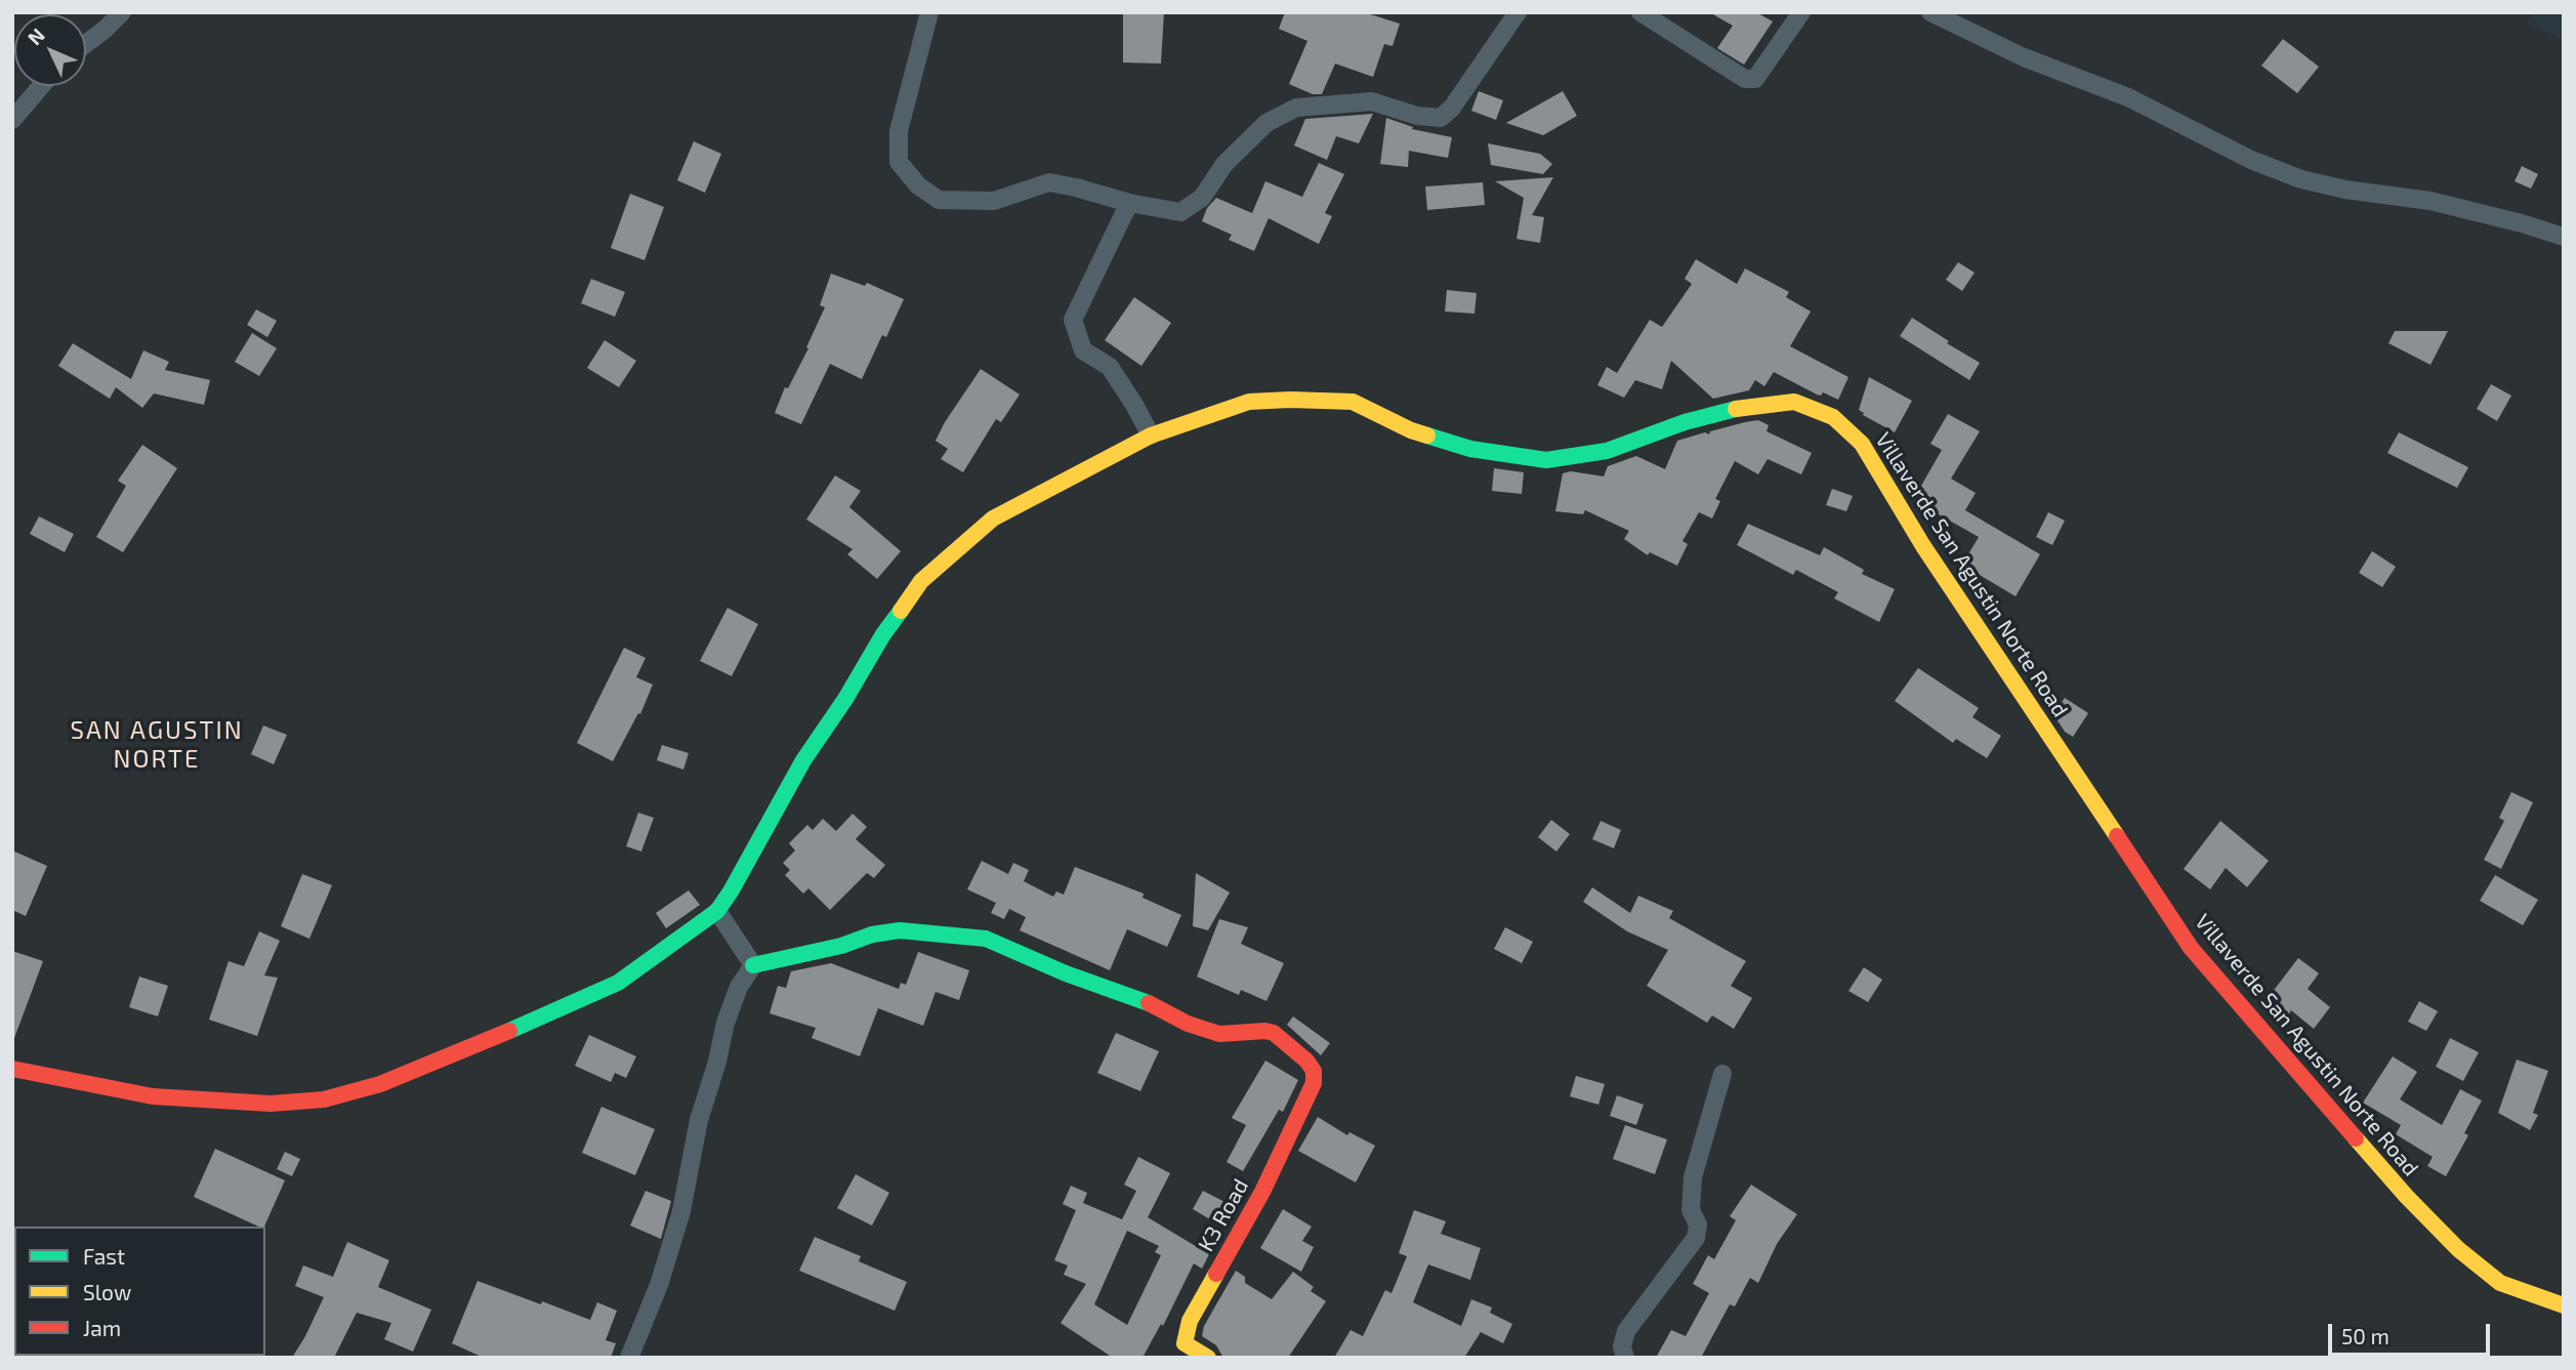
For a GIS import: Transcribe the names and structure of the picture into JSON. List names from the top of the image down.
{
  "streets": {
    "main road": ["Villaverde San Agustin Norte Road", "K3 Road"]
  },
  "districts": ["SAN AGUSTIN NORTE"],
  "legend": ["Fast", "Slow", "Jam"],
  "scale_bar": "50 m",
  "north": "top left"
}
